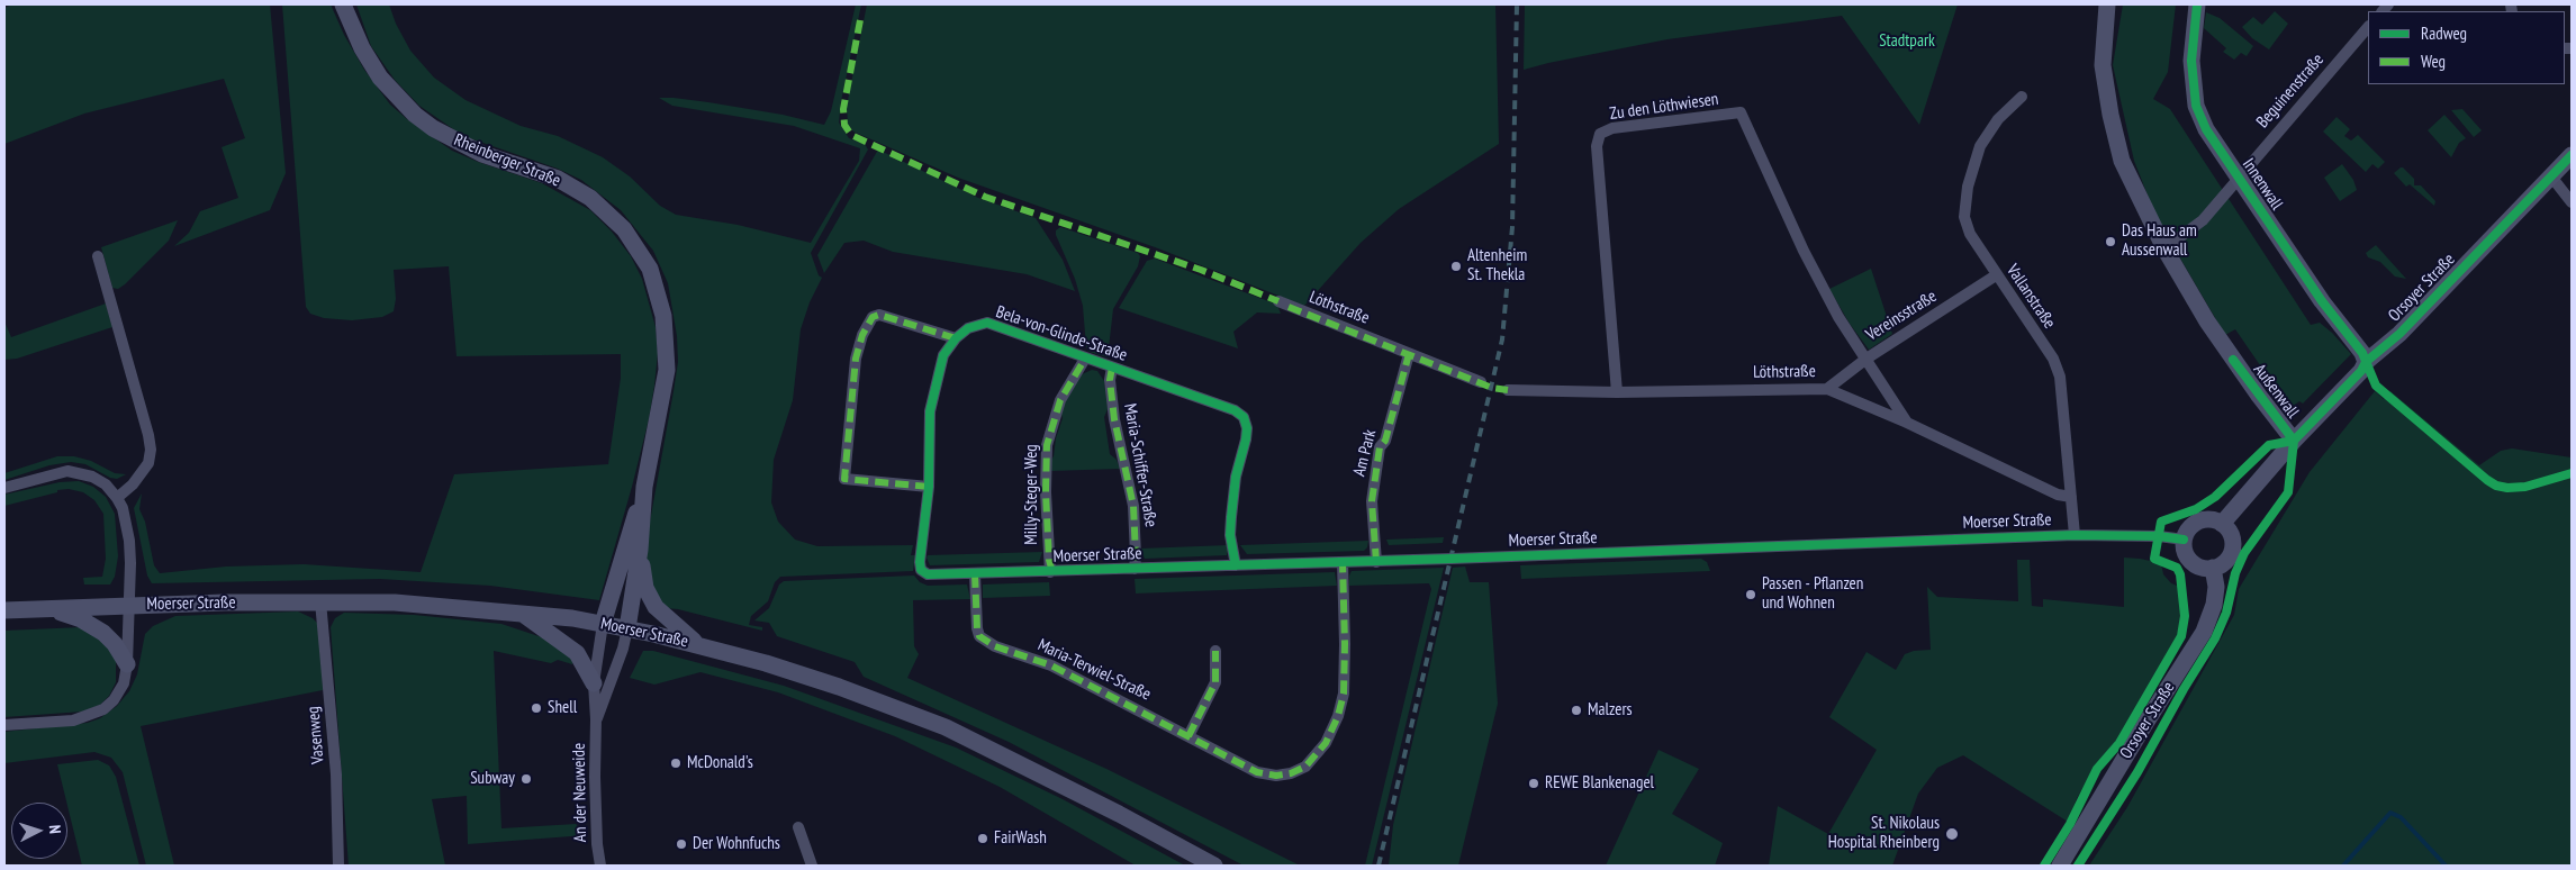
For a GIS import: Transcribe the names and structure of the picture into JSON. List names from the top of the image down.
{
  "streets": {
    "main road": [
      "Rheinberger Straße",
      "Innenwall",
      "Orsoyer Straße",
      "Außenwall",
      "Moerser Straße"
    ],
    "street": [
      "Beguinenstraße",
      "Zu den Löthwiesen",
      "Vallanstraße",
      "Löthstraße",
      "Vereinsstraße",
      "Bela-von-Glinde-Straße",
      "Am Park",
      "Maria-Schiffer-Straße",
      "Milly-Steger-Weg",
      "Maria-Terwiel-Straße",
      "Vasenweg",
      "An der Neuweide"
    ]
  },
  "crossings": [
    ["Beguinenstraße", "Innenwall"],
    ["Beguinenstraße", "Außenwall"],
    ["Zu den Löthwiesen", "Löthstraße"],
    ["Zu den Löthwiesen", "Vereinsstraße"],
    ["Rheinberger Straße", "Moerser Straße"],
    ["Rheinberger Straße", "An der Neuweide"],
    ["Innenwall", "Orsoyer Straße"],
    ["Orsoyer Straße", "Außenwall"],
    ["Orsoyer Straße", "Moerser Straße"],
    ["Vallanstraße", "Löthstraße"],
    ["Vallanstraße", "Vereinsstraße"],
    ["Vallanstraße", "Moerser Straße"],
    ["Löthstraße", "Vereinsstraße"],
    ["Löthstraße", "Am Park"],
    ["Bela-von-Glinde-Straße", "Maria-Schiffer-Straße"],
    ["Bela-von-Glinde-Straße", "Milly-Steger-Weg"],
    ["Bela-von-Glinde-Straße", "Moerser Straße"],
    ["Am Park", "Moerser Straße"],
    ["Maria-Schiffer-Straße", "Moerser Straße"],
    ["Milly-Steger-Weg", "Moerser Straße"],
    ["Moerser Straße", "Maria-Terwiel-Straße"],
    ["Moerser Straße", "Vasenweg"],
    ["Moerser Straße", "An der Neuweide"]
  ],
  "parks": ["Stadtpark"],
  "places": [
    "Das Haus am Aussenwall",
    "Altenheim St. Thekla",
    "Passen - Pflanzen und Wohnen",
    "Shell",
    "Malzers",
    "McDonald's",
    "Subway",
    "REWE Blankenagel",
    "St. Nikolaus Hospital Rheinberg",
    "FairWash",
    "Der Wohnfuchs"
  ],
  "legend": ["Radweg", "Weg"],
  "north": "right"
}
